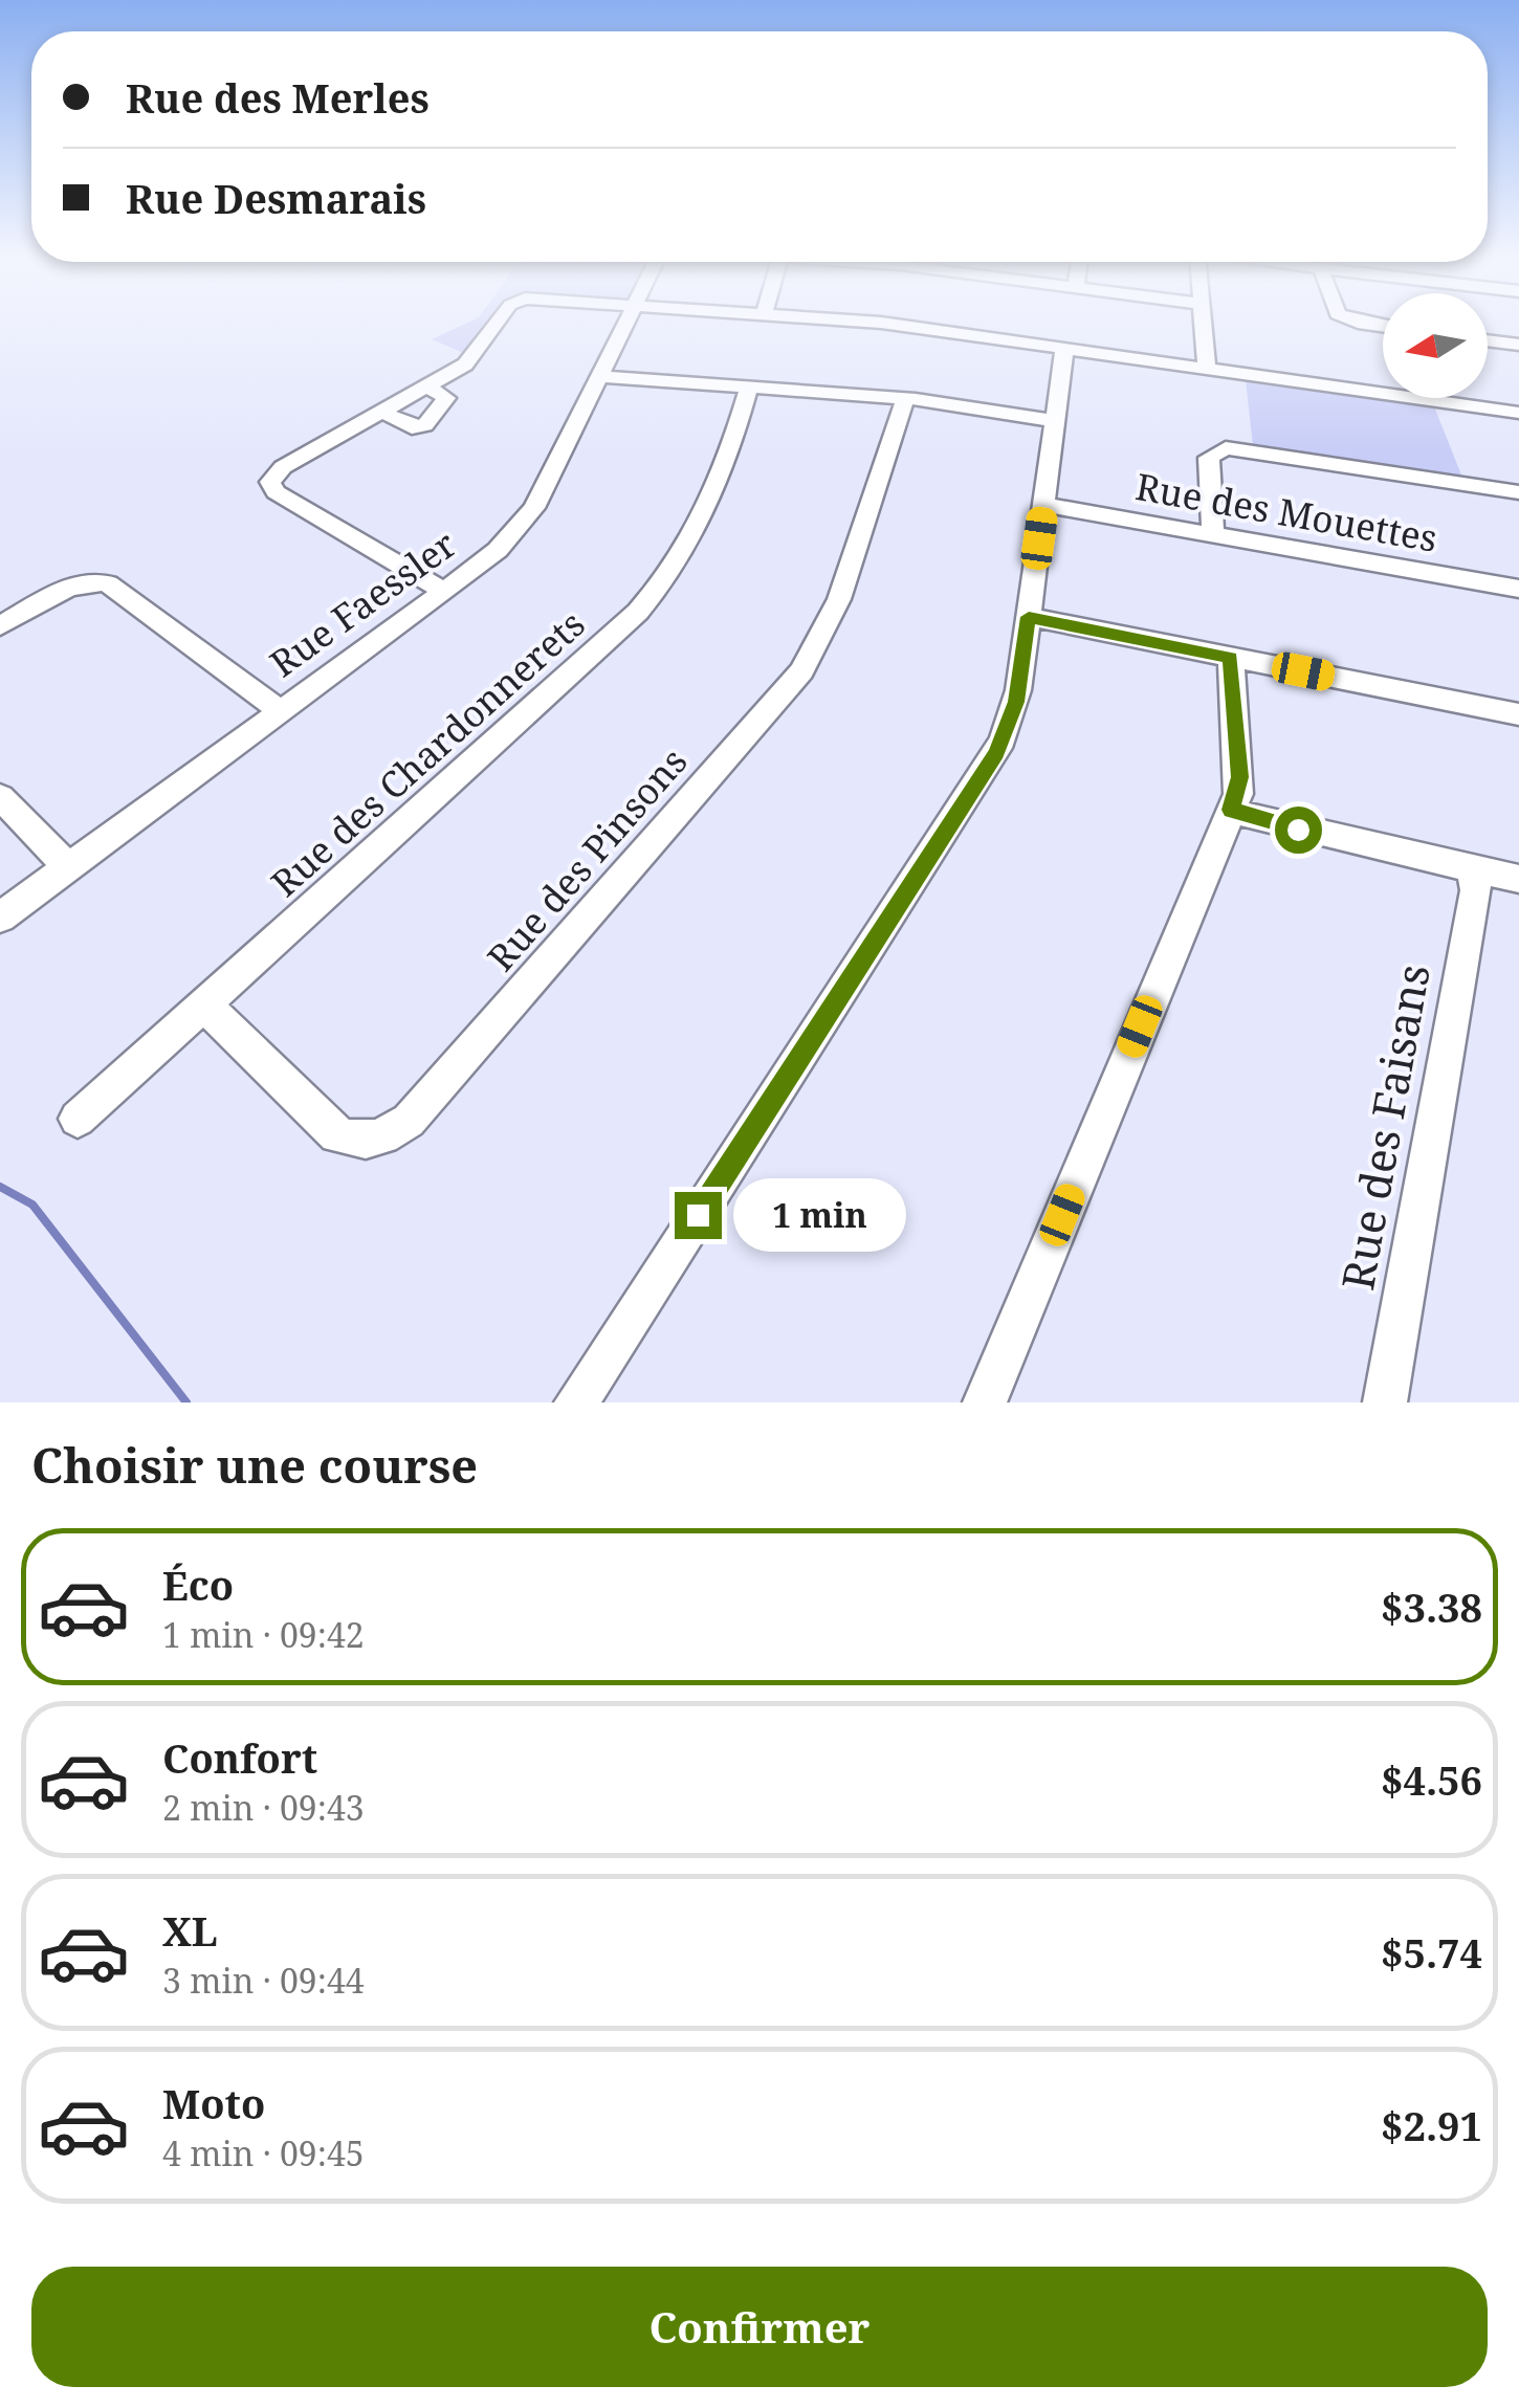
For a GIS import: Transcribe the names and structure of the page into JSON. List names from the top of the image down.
{
  "streets": {
    "street": [
      "Rue des Mouettes",
      "Rue Faessler",
      "Rue des Chardonnerets",
      "Rue des Pinsons",
      "Rue des Faisans"
    ]
  },
  "crossings": [
    ["Rue des Chardonnerets", "Rue des Pinsons"]
  ],
  "north": "left",
  "page": {
    "banner": ["Rue des Merles", "Rue Desmarais"],
    "bubble": "1 min",
    "heading": "Choisir une course",
    "list": [
      {
        "name": "Éco",
        "note": "1 min · 09:42",
        "value": "$3.38"
      },
      {
        "name": "Confort",
        "note": "2 min · 09:43",
        "value": "$4.56"
      },
      {
        "name": "XL",
        "note": "3 min · 09:44",
        "value": "$5.74"
      },
      {
        "name": "Moto",
        "note": "4 min · 09:45",
        "value": "$2.91"
      }
    ],
    "buttons": "Confirmer"
  }
}
